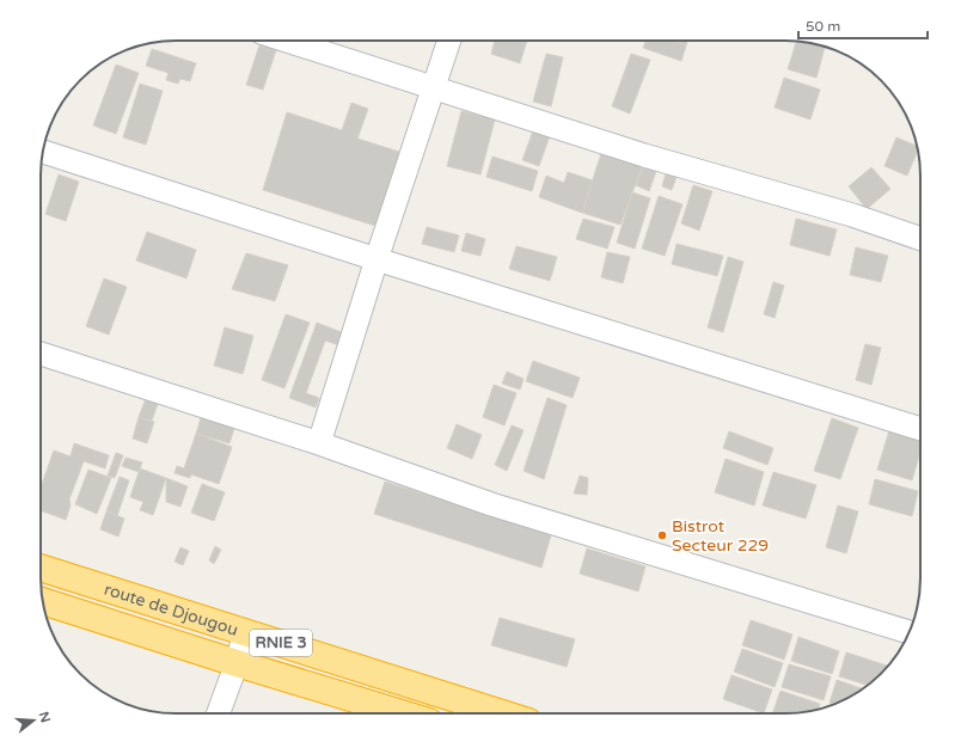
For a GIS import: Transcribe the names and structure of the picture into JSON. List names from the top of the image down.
{
  "streets": {
    "highway": ["route de Djougou", "RNIE 3"]
  },
  "places": ["Bistrot Secteur 229"],
  "scale_bar": "50 m",
  "north": "right"
}
